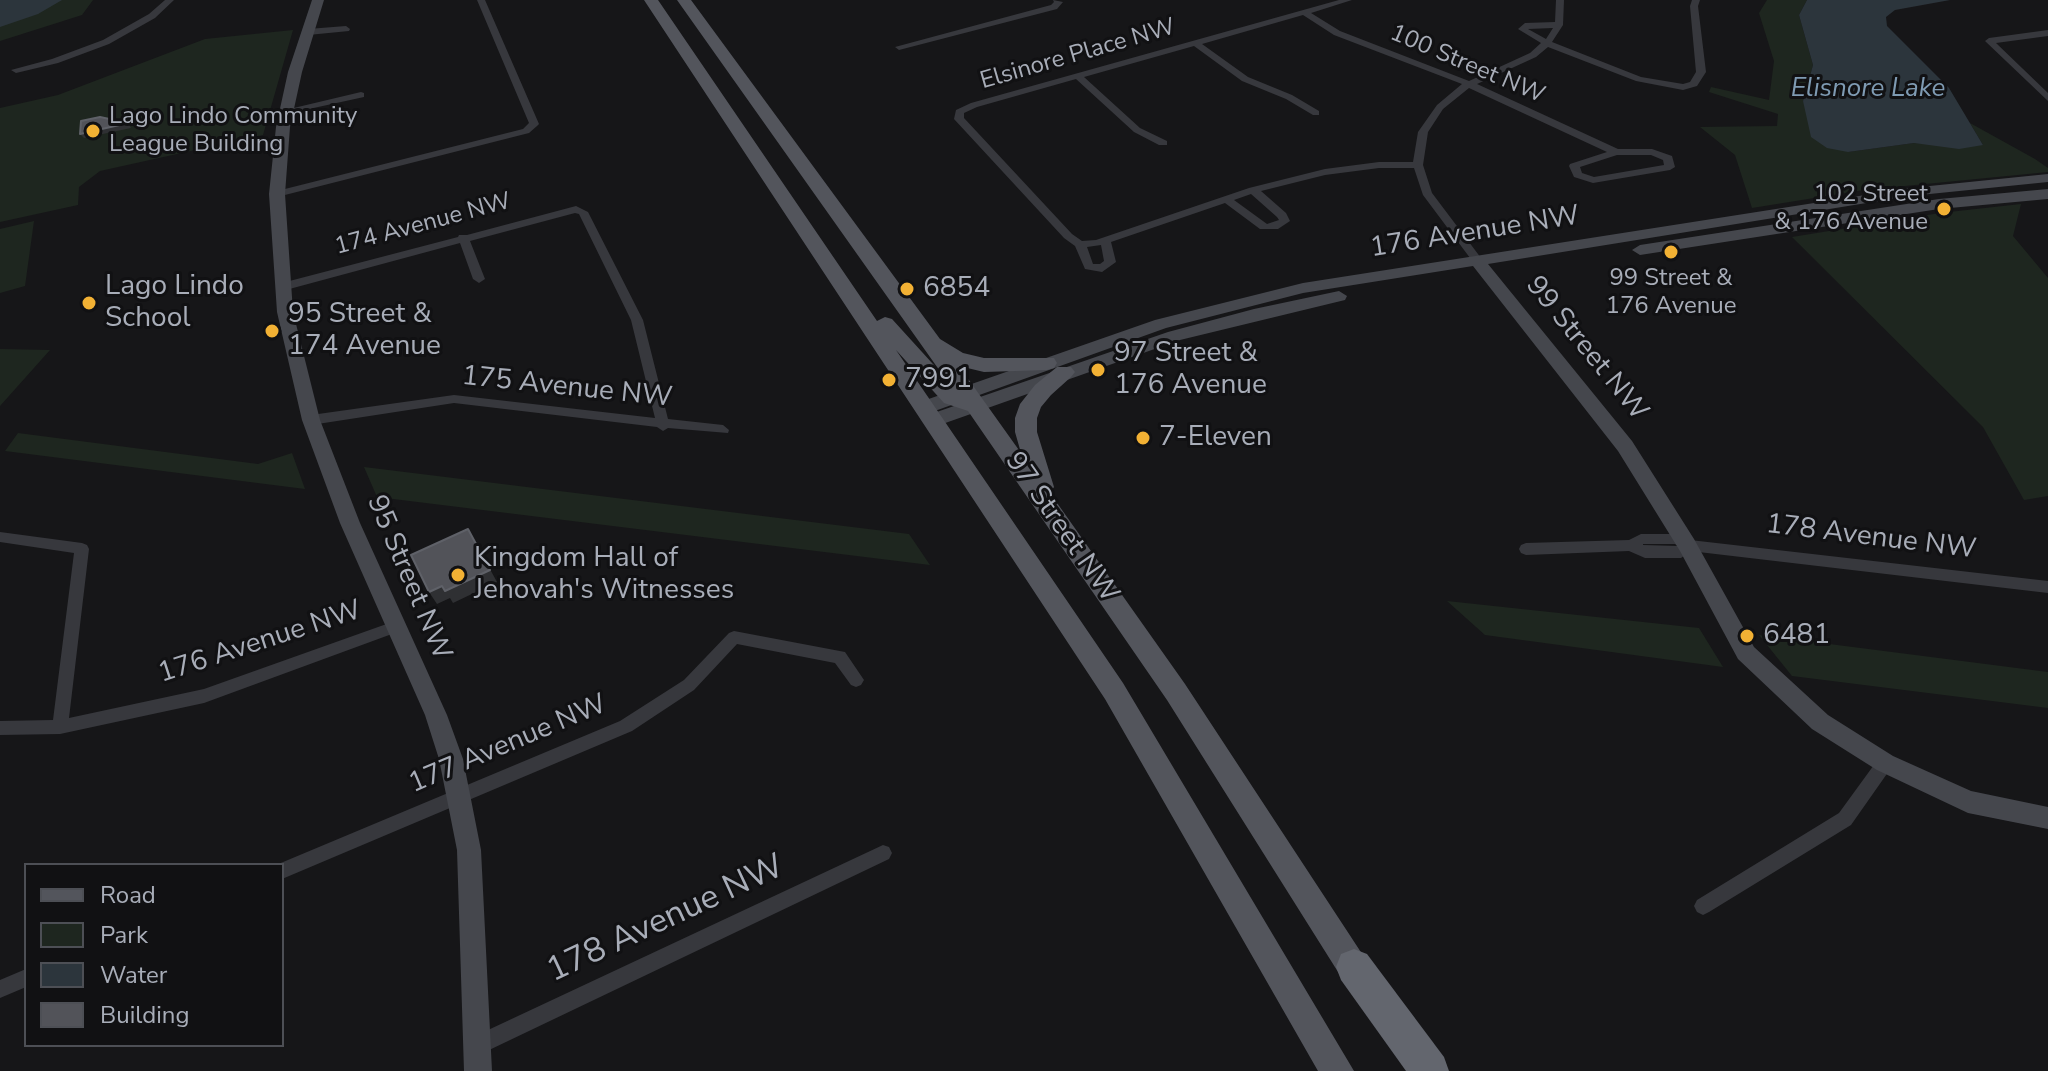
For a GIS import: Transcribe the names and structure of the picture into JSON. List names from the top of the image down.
{
  "streets": {
    "main road": ["97 Street NW"],
    "street": [
      "Elsinore Place NW",
      "100 Street NW",
      "174 Avenue NW",
      "176 Avenue NW",
      "99 Street NW",
      "175 Avenue NW",
      "178 Avenue NW",
      "95 Street NW",
      "177 Avenue NW"
    ]
  },
  "crossings": [
    ["Elsinore Place NW", "100 Street NW"],
    ["174 Avenue NW", "175 Avenue NW"],
    ["174 Avenue NW", "95 Street NW"],
    ["176 Avenue NW", "99 Street NW"],
    ["176 Avenue NW", "97 Street NW"],
    ["176 Avenue NW", "95 Street NW"],
    ["99 Street NW", "178 Avenue NW"],
    ["175 Avenue NW", "95 Street NW"],
    ["178 Avenue NW", "95 Street NW"],
    ["95 Street NW", "177 Avenue NW"]
  ],
  "water": ["Elisnore Lake"],
  "places": [
    "Lago Lindo Community League Building",
    "102 Street & 176 Avenue",
    "99 Street & 176 Avenue",
    "6854",
    "Lago Lindo School",
    "95 Street & 174 Avenue",
    "97 Street & 176 Avenue",
    "7991",
    "7-Eleven",
    "Kingdom Hall of Jehovah's Witnesses",
    "6481"
  ],
  "legend": [
    "Road",
    "Park",
    "Water",
    "Building"
  ]
}
